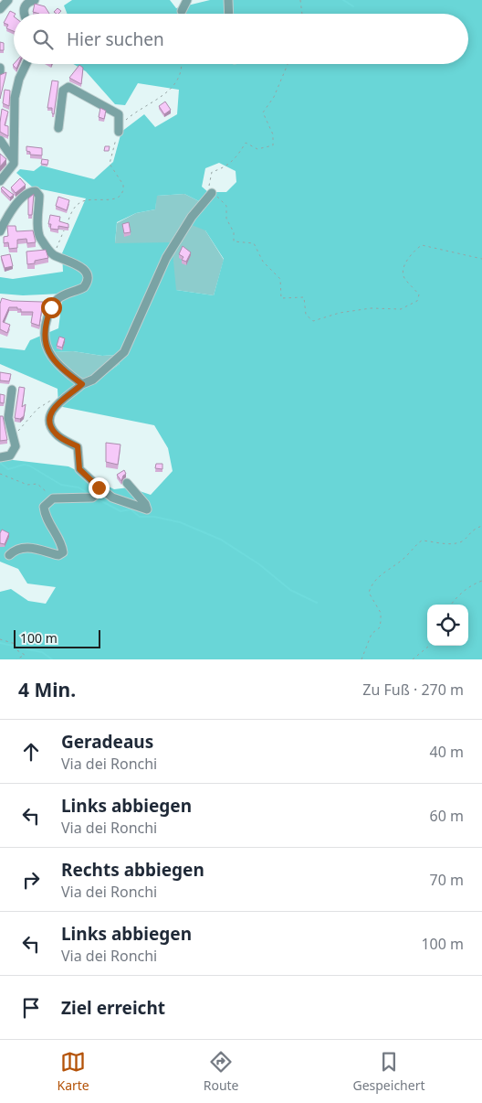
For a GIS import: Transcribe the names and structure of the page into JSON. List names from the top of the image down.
{
  "scale_bar": "100 m",
  "page": {
    "search": "Hier suchen",
    "scale": "100 m",
    "heading": ["4 Min.", "Zu Fuß · 270 m"],
    "list": [
      ["Geradeaus", "Via dei Ronchi", "40 m"],
      ["Links abbiegen", "Via dei Ronchi", "60 m"],
      ["Rechts abbiegen", "Via dei Ronchi", "70 m"],
      ["Links abbiegen", "Via dei Ronchi", "100 m"],
      "Ziel erreicht"
    ],
    "nav": ["Karte", "Route", "Gespeichert"]
  }
}
